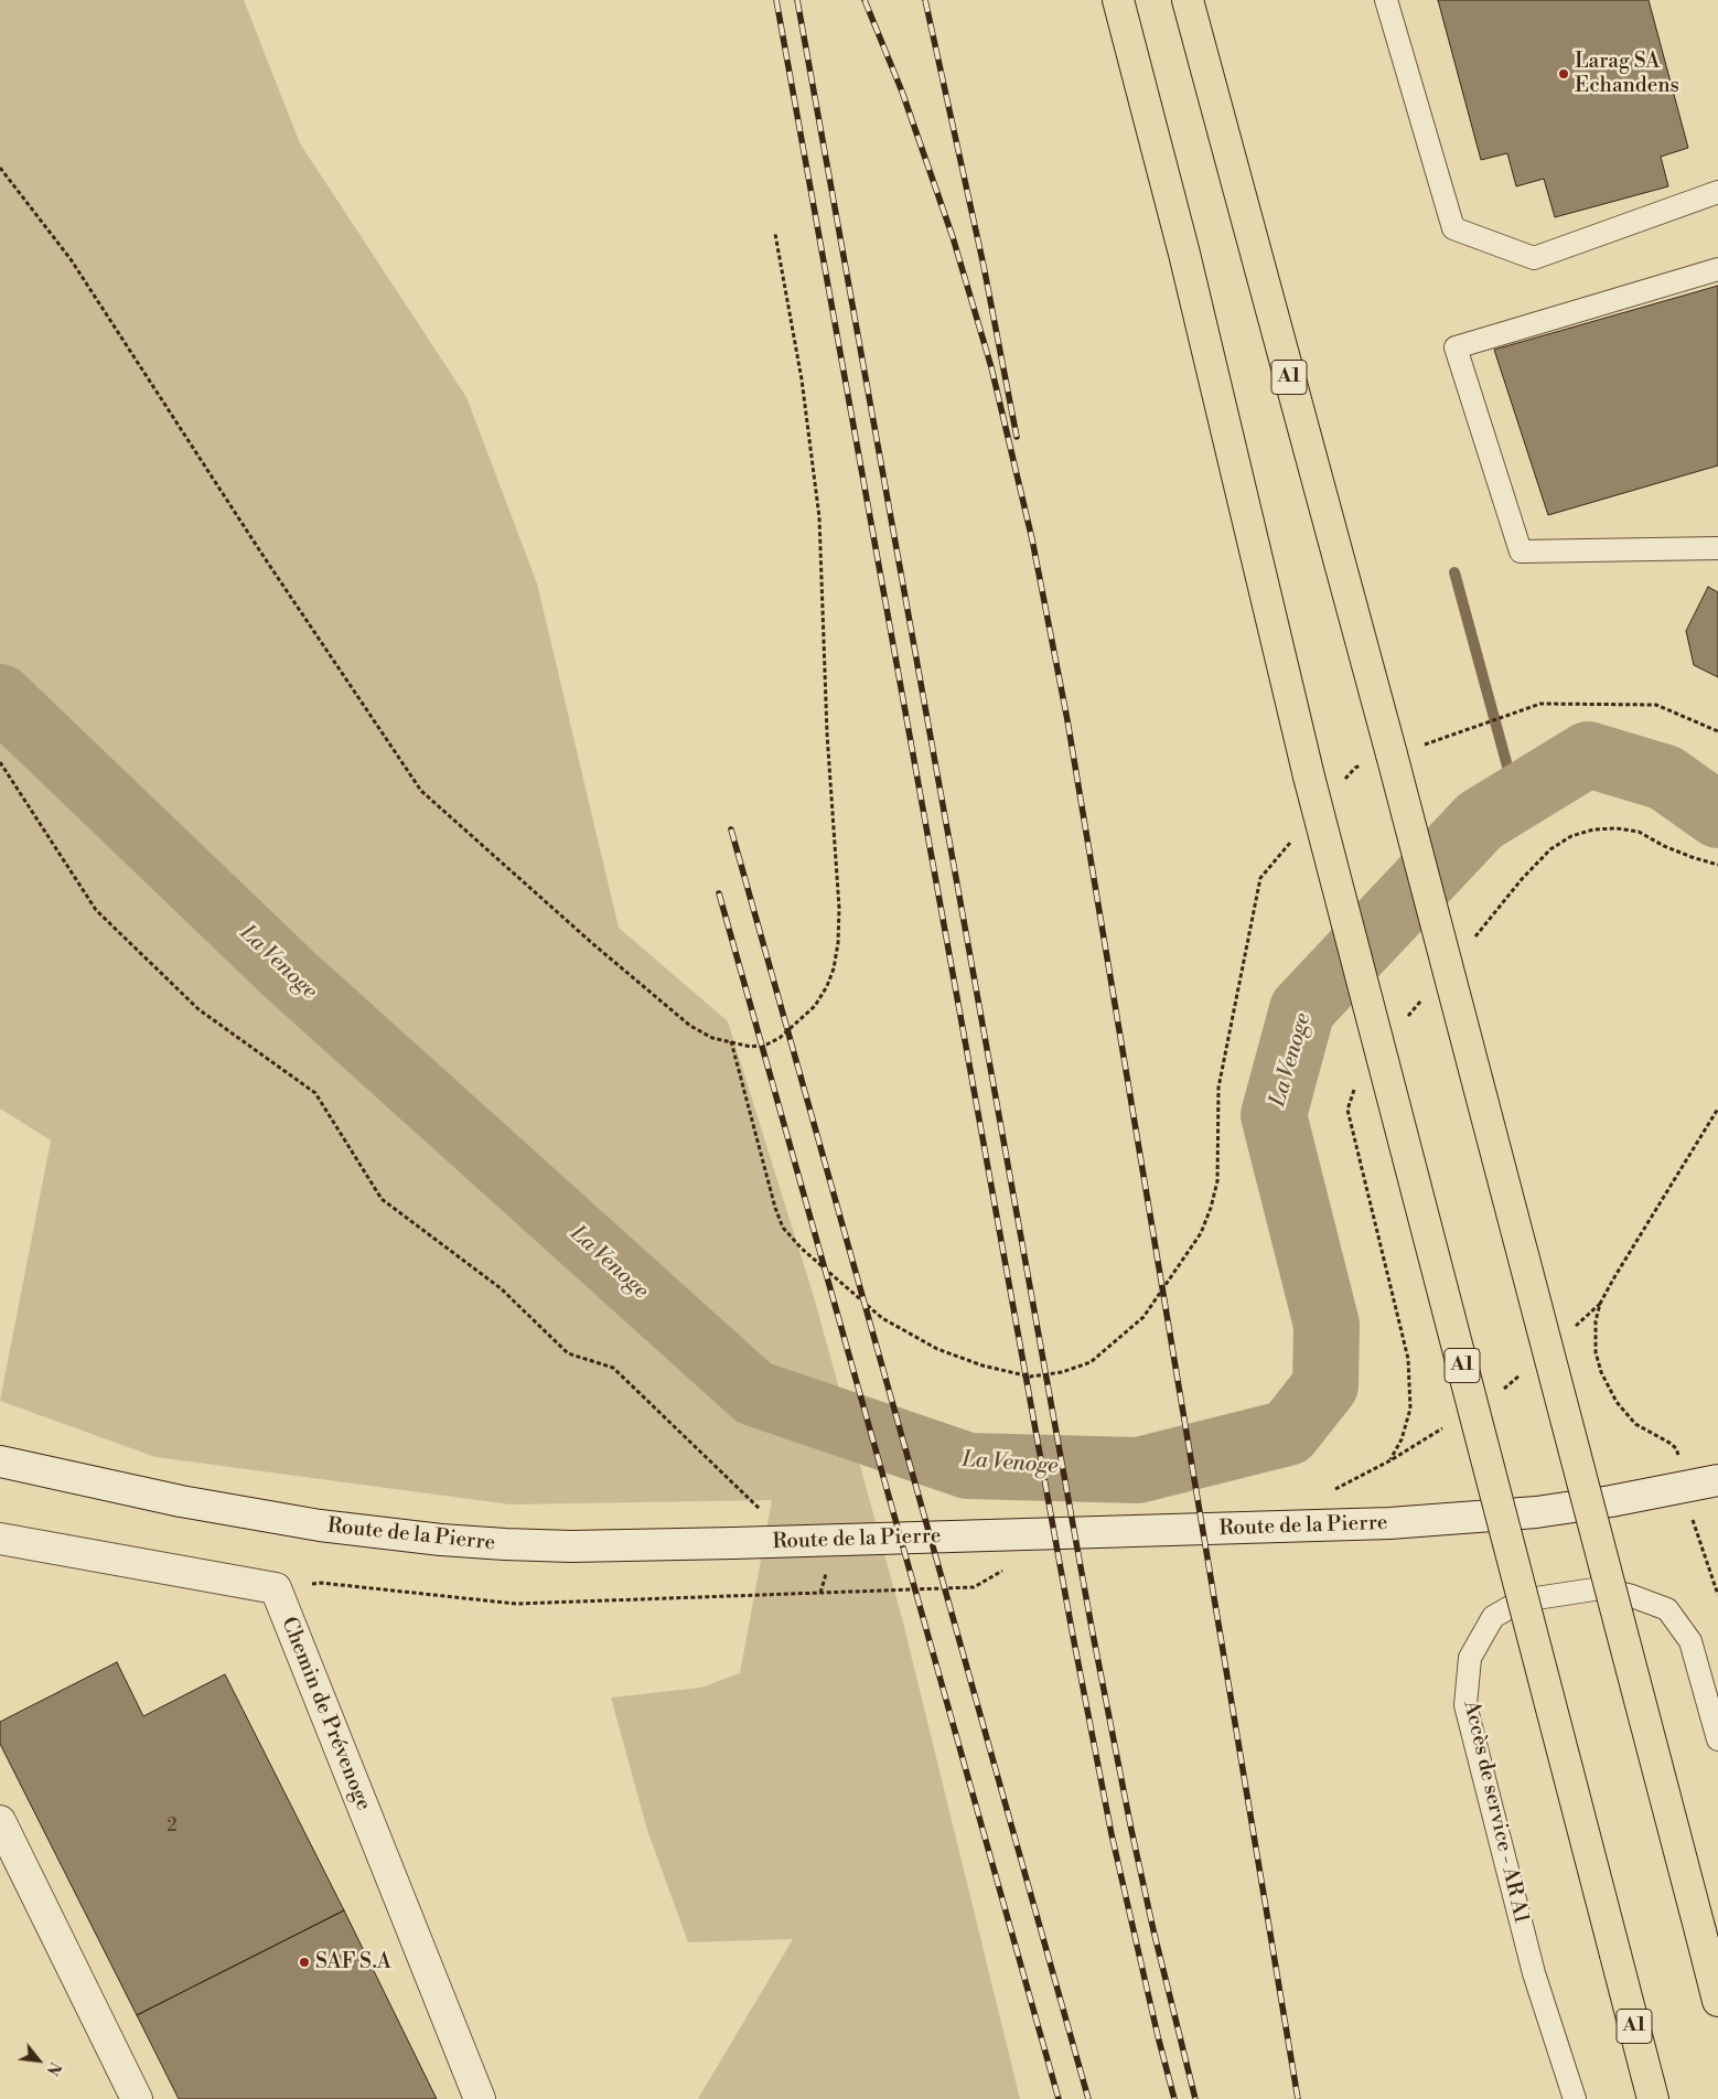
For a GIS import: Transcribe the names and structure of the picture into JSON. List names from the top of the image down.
{
  "streets": {
    "highway": ["A1"],
    "main road": ["Route de la Pierre", "Chemin de Prévenoge"],
    "lane": ["Accès de service - AR A1"]
  },
  "water": ["La Venoge"],
  "places": ["Larag SA Echandens", "SAF S.A"],
  "house_numbers": ["2"],
  "north": "bottom right"
}
